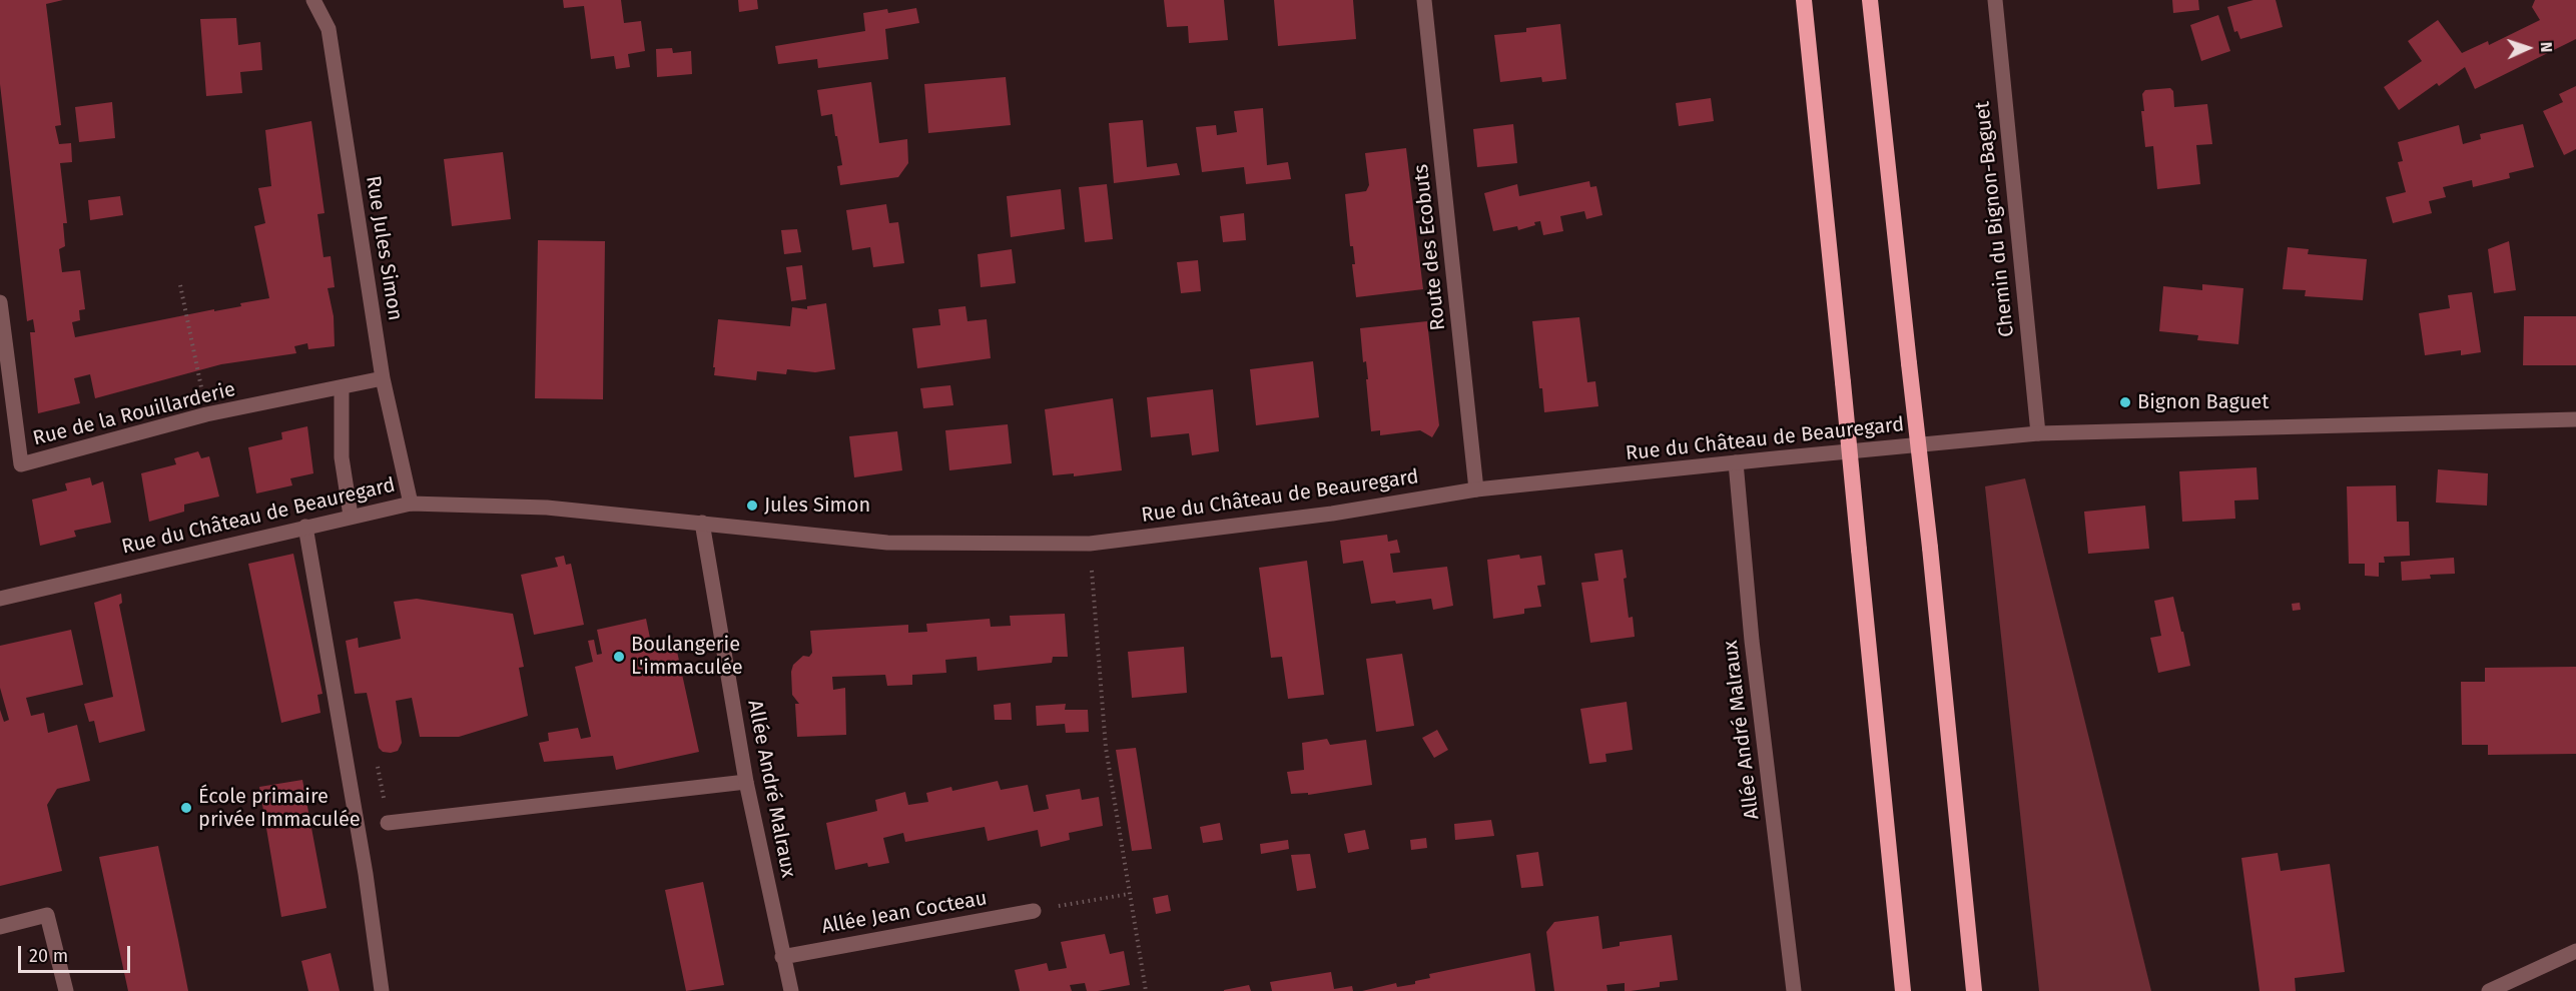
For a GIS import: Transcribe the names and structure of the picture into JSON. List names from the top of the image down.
{
  "streets": {
    "street": [
      "Chemin du Bignon-Baguet",
      "Route des Ecobuts",
      "Rue Jules Simon",
      "Rue de la Rouillarderie",
      "Rue du Château de Beauregard",
      "Allée André Malraux",
      "Allée Jean Cocteau"
    ]
  },
  "crossings": [
    ["Chemin du Bignon-Baguet", "Rue du Château de Beauregard"],
    ["Route des Ecobuts", "Rue du Château de Beauregard"],
    ["Rue Jules Simon", "Rue de la Rouillarderie"],
    ["Rue Jules Simon", "Rue du Château de Beauregard"],
    ["Rue du Château de Beauregard", "Allée André Malraux"],
    ["Allée André Malraux", "Allée Jean Cocteau"]
  ],
  "places": [
    "Bignon Baguet",
    "Jules Simon",
    "Boulangerie L'immaculée",
    "École primaire privée Immaculée"
  ],
  "scale_bar": "20 m",
  "north": "right"
}
